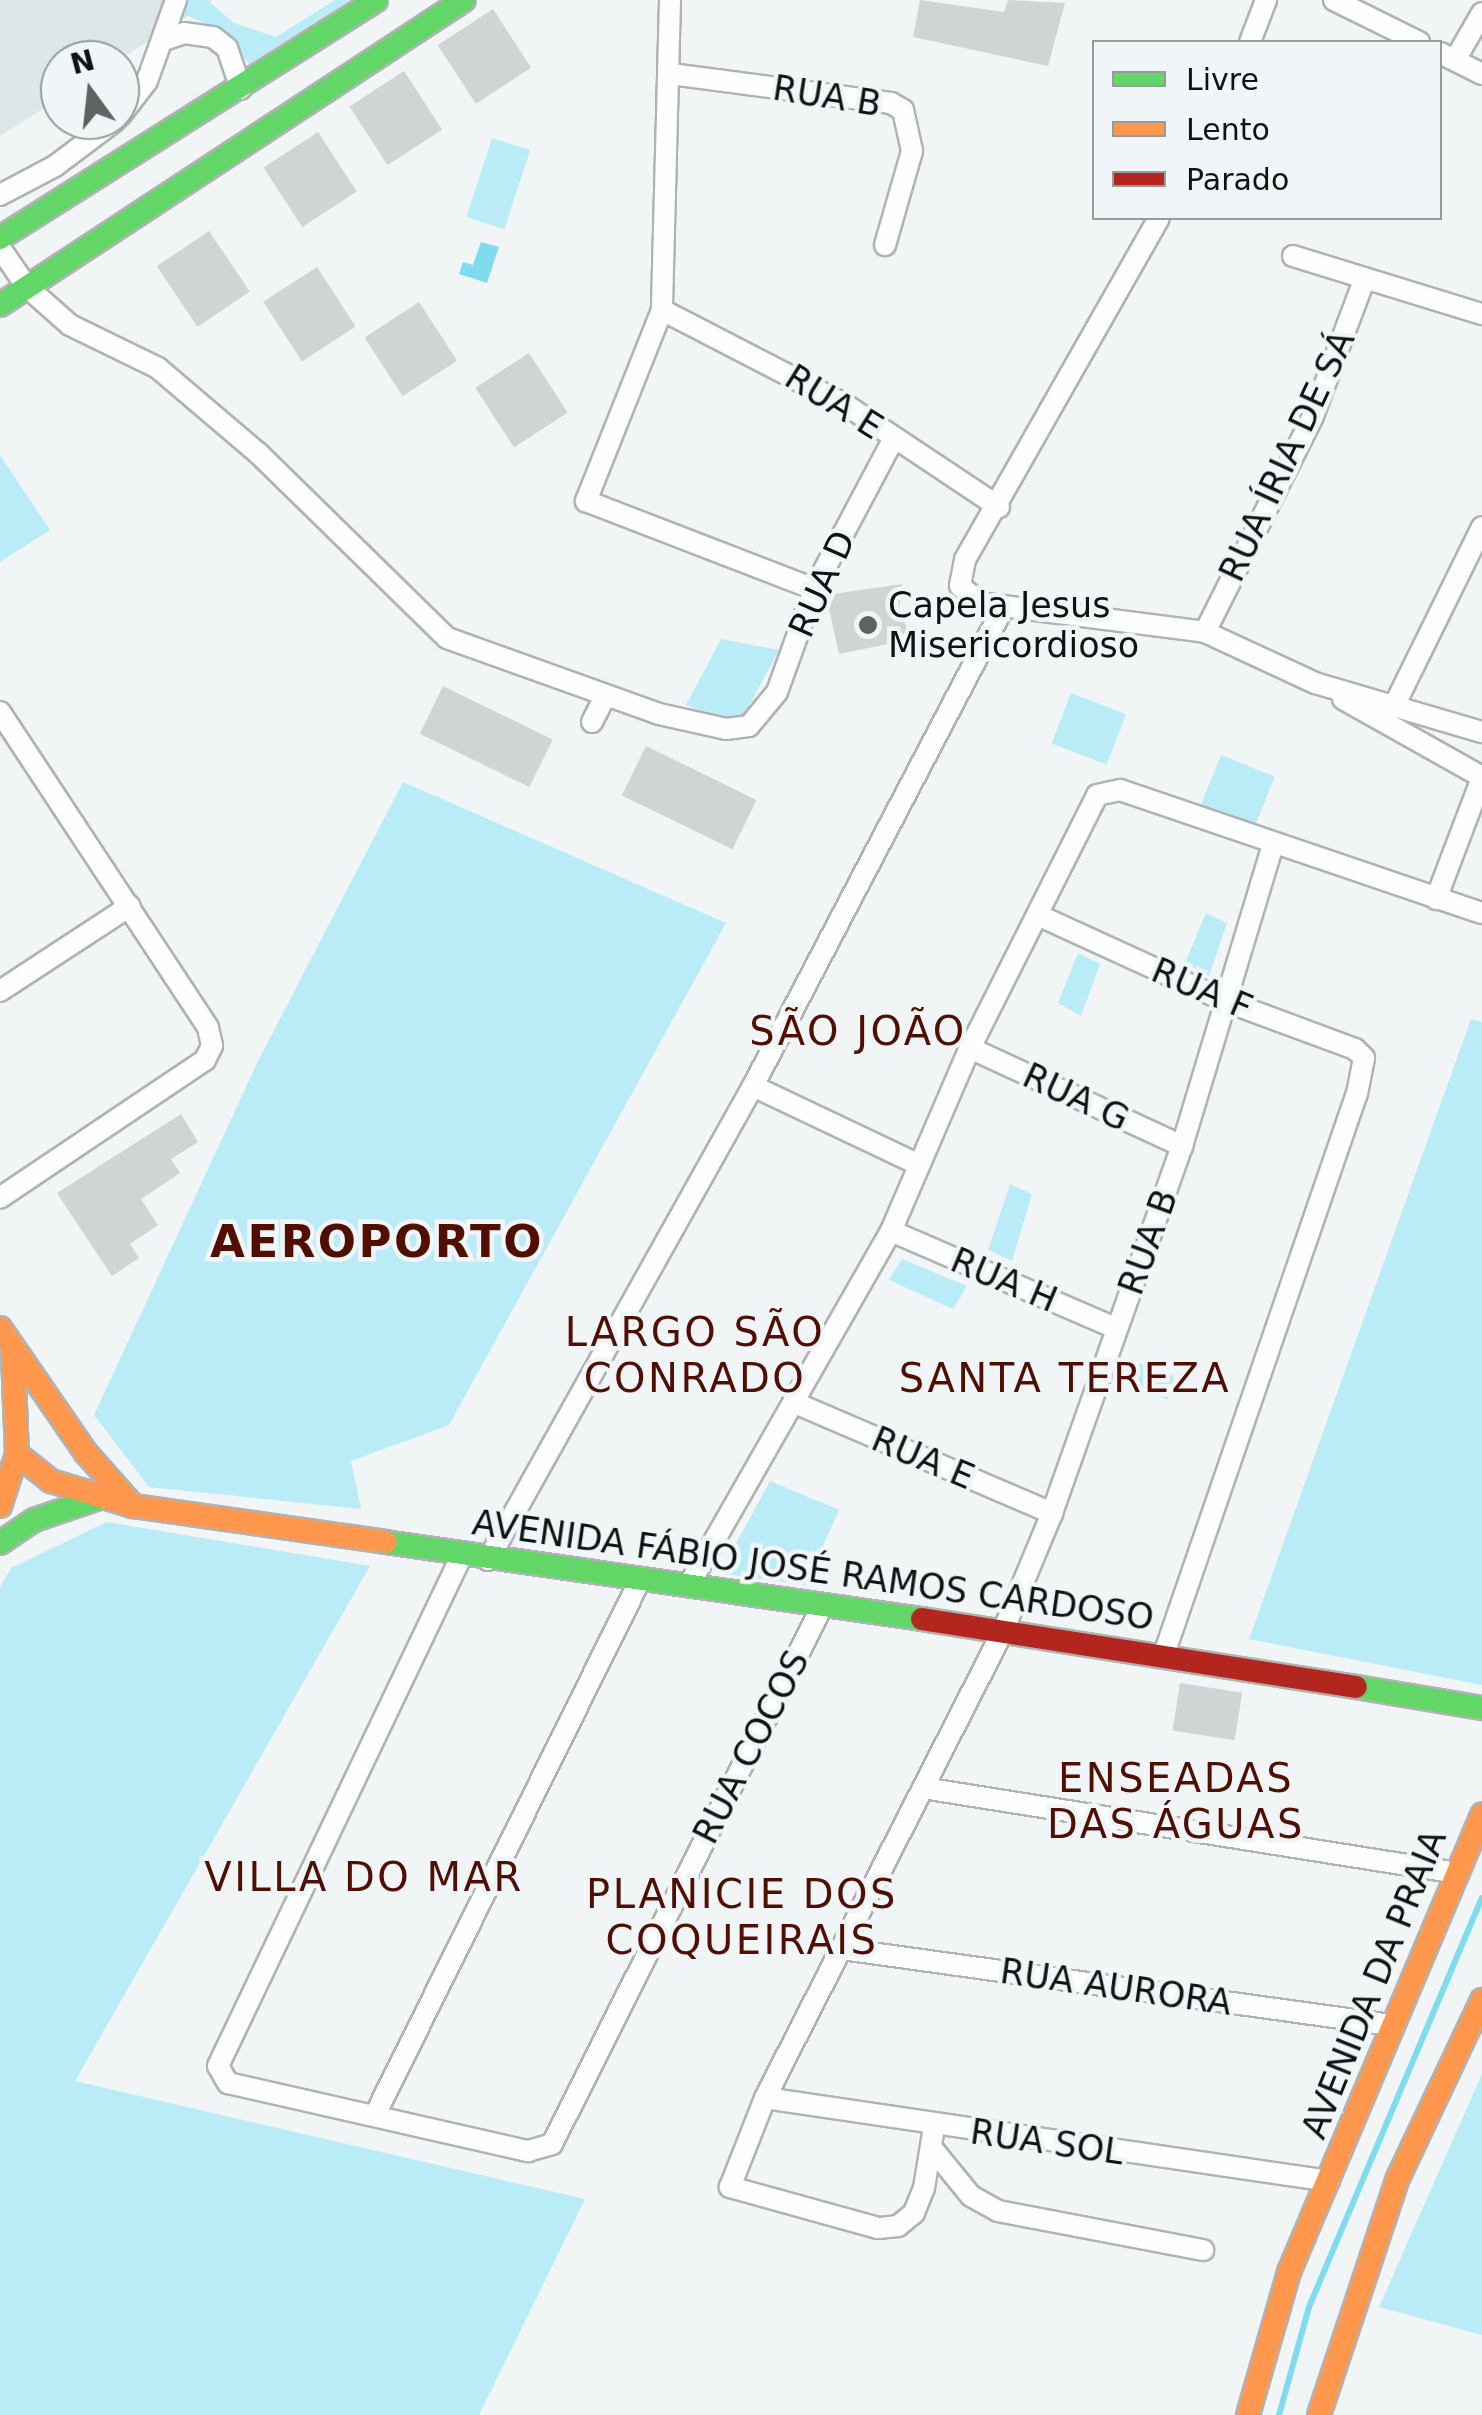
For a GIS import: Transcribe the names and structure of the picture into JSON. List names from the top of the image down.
{
  "streets": {
    "street": [
      "RUA B",
      "RUA E",
      "RUA ÍRIA DE SÁ",
      "RUA D",
      "RUA F",
      "RUA G",
      "RUA H",
      "AVENIDA FÁBIO JOSÉ RAMOS CARDOSO",
      "RUA COCOS",
      "AVENIDA DA PRAIA",
      "RUA AURORA",
      "RUA SOL"
    ]
  },
  "crossings": [
    ["RUA B", "RUA E"],
    ["RUA B", "RUA F"],
    ["RUA B", "RUA G"],
    ["RUA B", "RUA H"],
    ["RUA B", "AVENIDA FÁBIO JOSÉ RAMOS CARDOSO"],
    ["RUA B", "RUA AURORA"],
    ["RUA B", "RUA SOL"],
    ["RUA E", "RUA D"],
    ["RUA F", "AVENIDA FÁBIO JOSÉ RAMOS CARDOSO"],
    ["AVENIDA FÁBIO JOSÉ RAMOS CARDOSO", "RUA COCOS"],
    ["AVENIDA DA PRAIA", "RUA AURORA"],
    ["AVENIDA DA PRAIA", "RUA SOL"]
  ],
  "districts": [
    "SÃO JOÃO",
    "AEROPORTO",
    "LARGO SÃO CONRADO",
    "SANTA TEREZA",
    "ENSEADAS DAS ÁGUAS",
    "VILLA DO MAR",
    "PLANICIE DOS COQUEIRAIS"
  ],
  "places": ["Capela Jesus Misericordioso"],
  "legend": ["Livre", "Lento", "Parado"],
  "north": "top"
}
